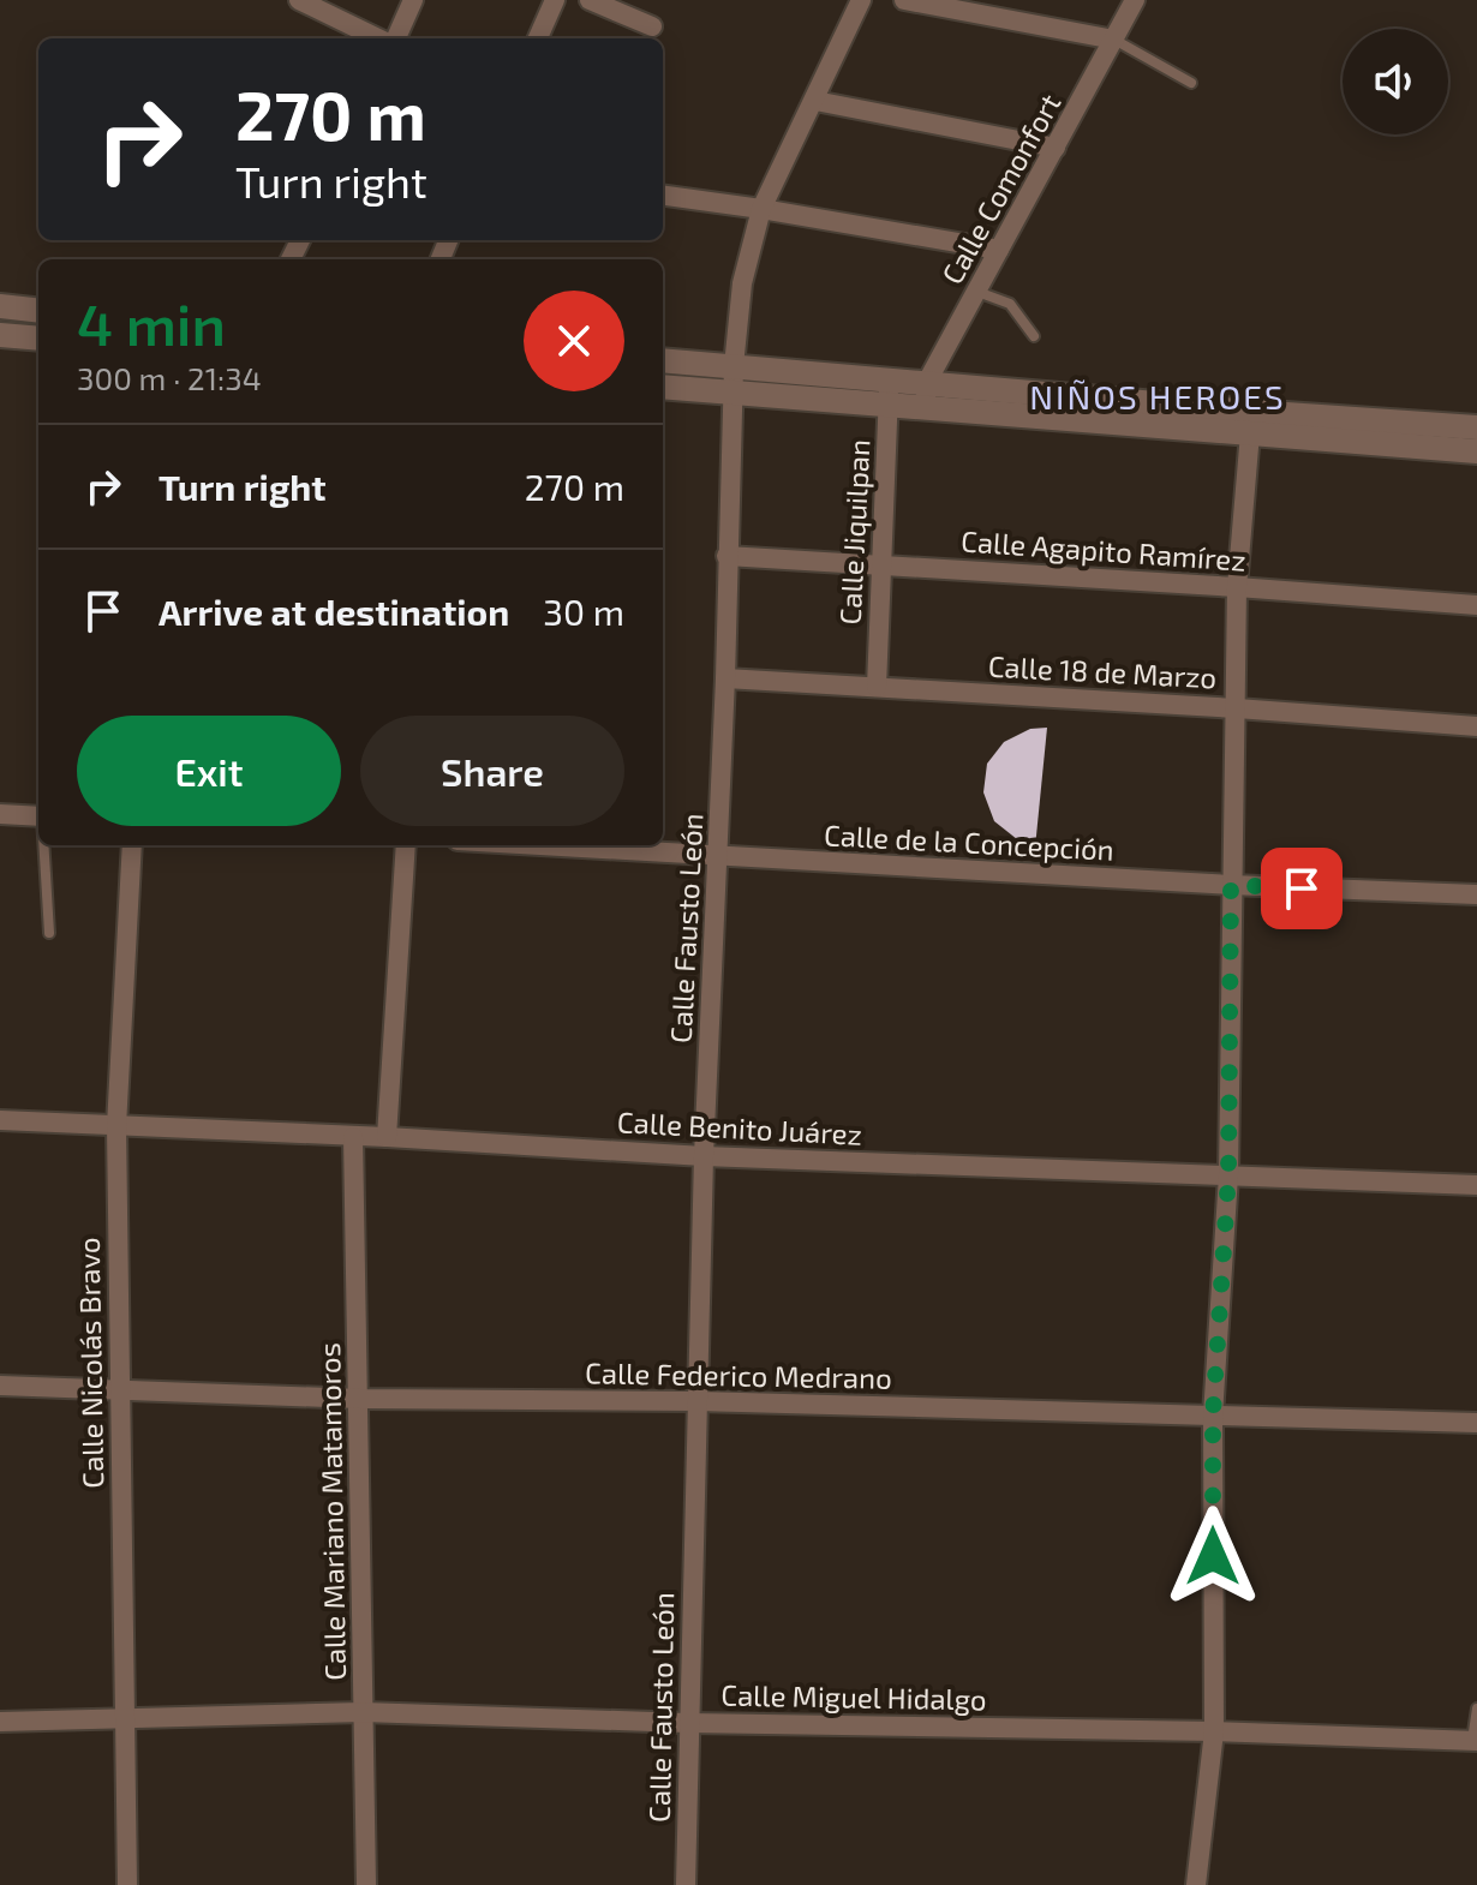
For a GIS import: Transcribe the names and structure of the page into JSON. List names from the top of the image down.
{
  "streets": {
    "street": [
      "Calle Comonfort",
      "Calle Jiquilpan",
      "Calle Agapito Ramírez",
      "Calle 18 de Marzo",
      "Calle de la Concepción",
      "Calle Fausto León",
      "Calle Benito Juárez",
      "Calle Nicolás Bravo",
      "Calle Federico Medrano",
      "Calle Mariano Matamoros",
      "Calle Miguel Hidalgo"
    ]
  },
  "crossings": [
    ["Calle Jiquilpan", "Calle Agapito Ramírez"],
    ["Calle Jiquilpan", "Calle 18 de Marzo"],
    ["Calle Agapito Ramírez", "Calle Fausto León"],
    ["Calle 18 de Marzo", "Calle Fausto León"],
    ["Calle de la Concepción", "Calle Fausto León"],
    ["Calle Fausto León", "Calle Benito Juárez"],
    ["Calle Fausto León", "Calle Federico Medrano"],
    ["Calle Fausto León", "Calle Miguel Hidalgo"],
    ["Calle Benito Juárez", "Calle Nicolás Bravo"],
    ["Calle Benito Juárez", "Calle Mariano Matamoros"],
    ["Calle Nicolás Bravo", "Calle Federico Medrano"],
    ["Calle Nicolás Bravo", "Calle Miguel Hidalgo"],
    ["Calle Federico Medrano", "Calle Mariano Matamoros"],
    ["Calle Mariano Matamoros", "Calle Miguel Hidalgo"]
  ],
  "districts": ["NIÑOS HEROES"],
  "page": {
    "turn": ["270 m", "Turn right"],
    "heading": ["4 min", "300 m · 21:34"],
    "list": [
      {
        "name": "Turn right",
        "value": "270 m"
      },
      {
        "name": "Arrive at destination",
        "value": "30 m"
      }
    ],
    "buttons": ["Exit", "Share"]
  }
}
